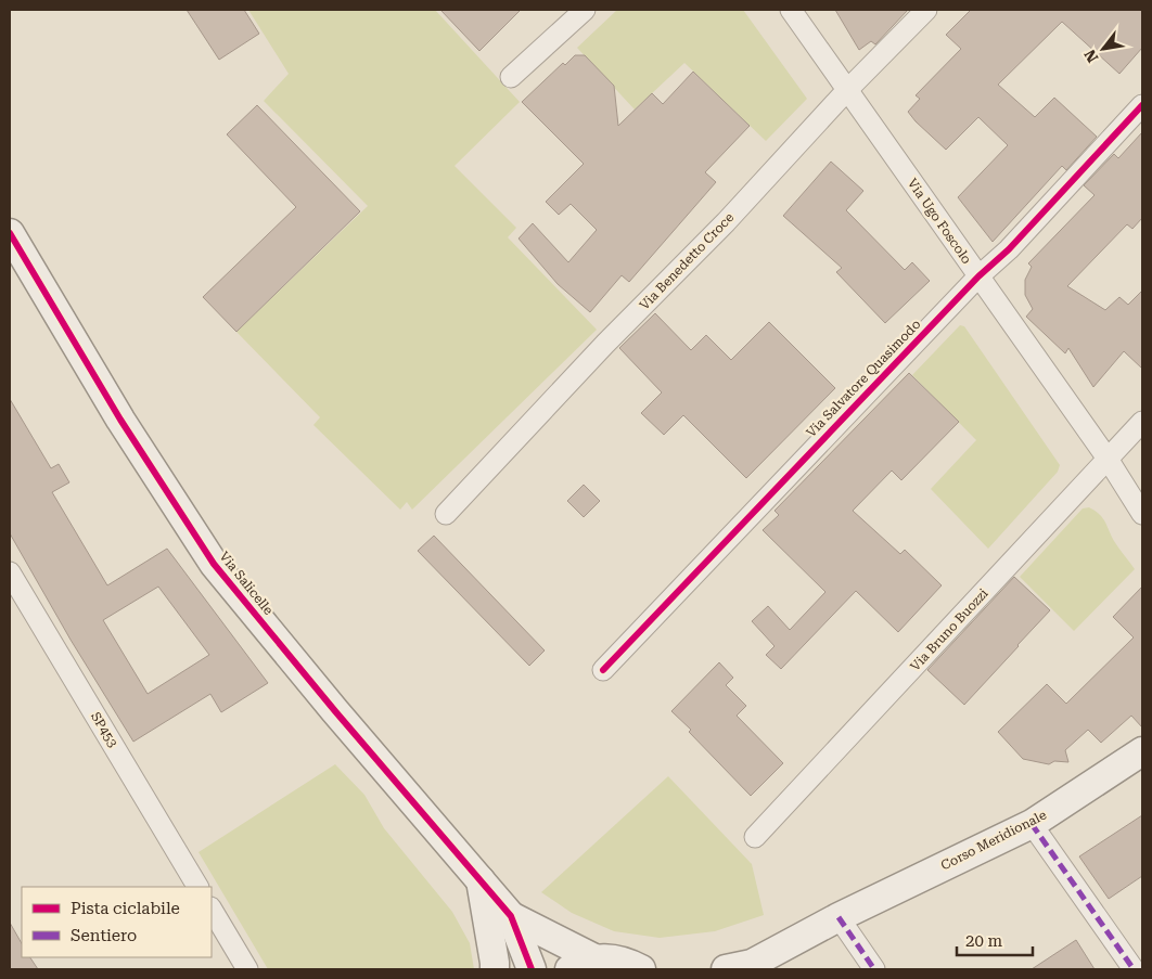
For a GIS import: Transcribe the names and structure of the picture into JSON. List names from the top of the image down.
{
  "streets": {
    "street": [
      "Via Ugo Foscolo",
      "Via Benedetto Croce",
      "Via Salvatore Quasimodo",
      "Via Salicelle",
      "Via Bruno Buozzi",
      "SP453",
      "Corso Meridionale"
    ]
  },
  "crossings": [
    ["Via Ugo Foscolo", "Via Benedetto Croce"],
    ["Via Ugo Foscolo", "Via Salvatore Quasimodo"],
    ["Via Ugo Foscolo", "Via Bruno Buozzi"]
  ],
  "legend": ["Pista ciclabile", "Sentiero"],
  "scale_bar": "20 m",
  "north": "bottom left"
}
